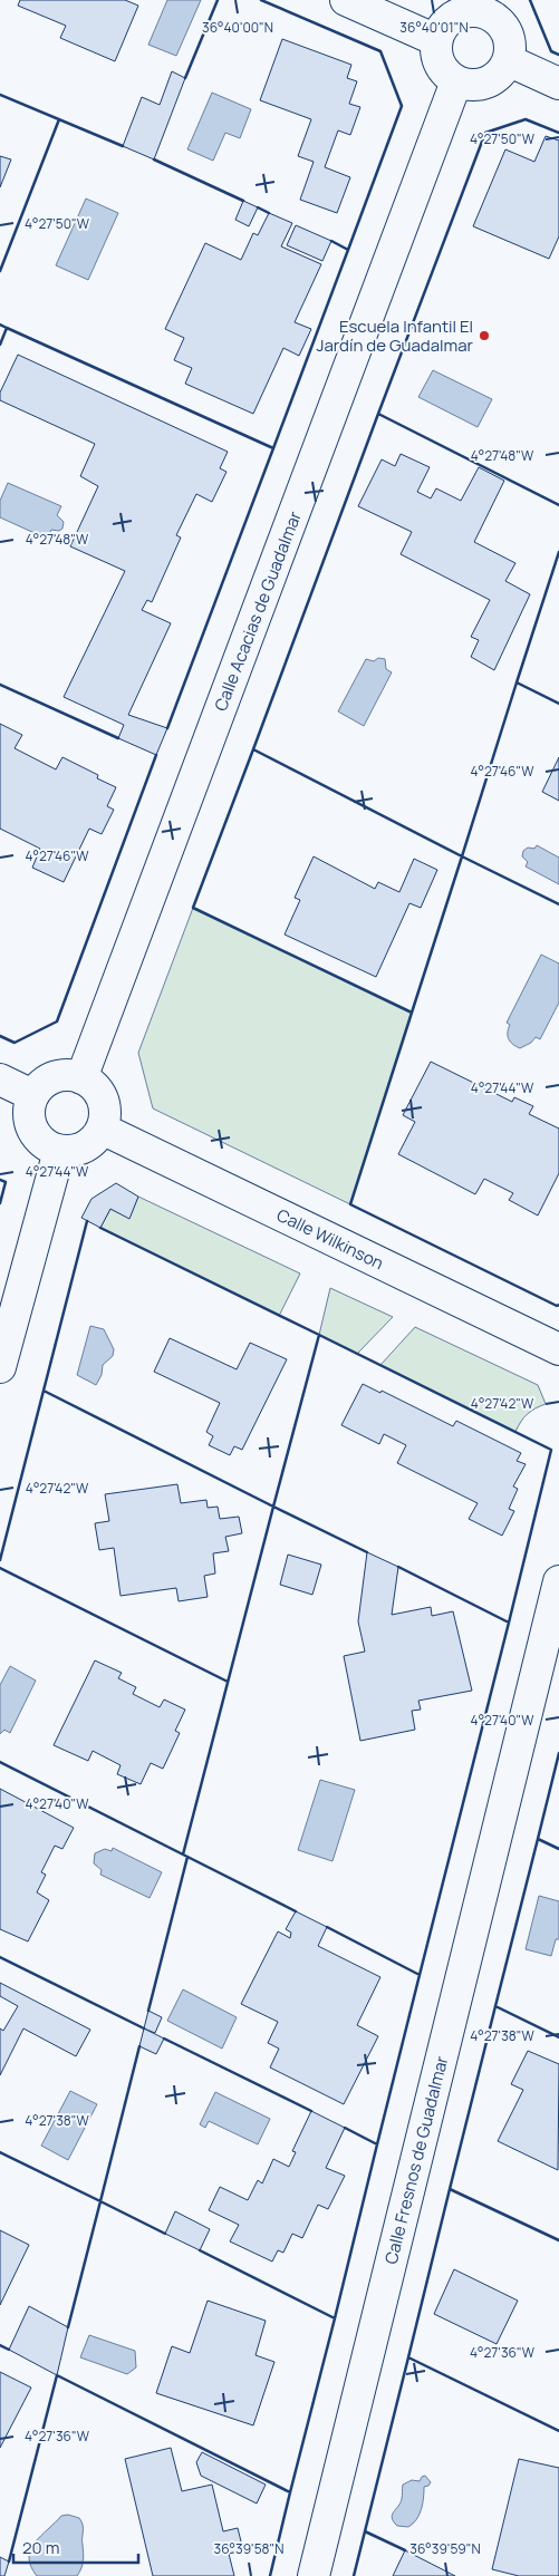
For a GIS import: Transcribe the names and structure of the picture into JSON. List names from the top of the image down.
{
  "streets": {
    "street": ["Calle Acacias de Guadalmar", "Calle Wilkinson", "Calle Fresnos de Guadalmar"]
  },
  "crossings": [
    ["Calle Acacias de Guadalmar", "Calle Wilkinson"]
  ],
  "places": ["Escuela Infantil El Jardín de Guadalmar"],
  "scale_bar": "20 m",
  "coordinates": [
    "36°40'00\"N",
    "36°40'01\"N",
    "4°27'50\"W",
    "4°27'48\"W",
    "4°27'46\"W",
    "4°27'44\"W",
    "4°27'42\"W",
    "4°27'40\"W",
    "4°27'38\"W",
    "4°27'36\"W",
    "36°39'58\"N",
    "36°39'59\"N"
  ]
}
